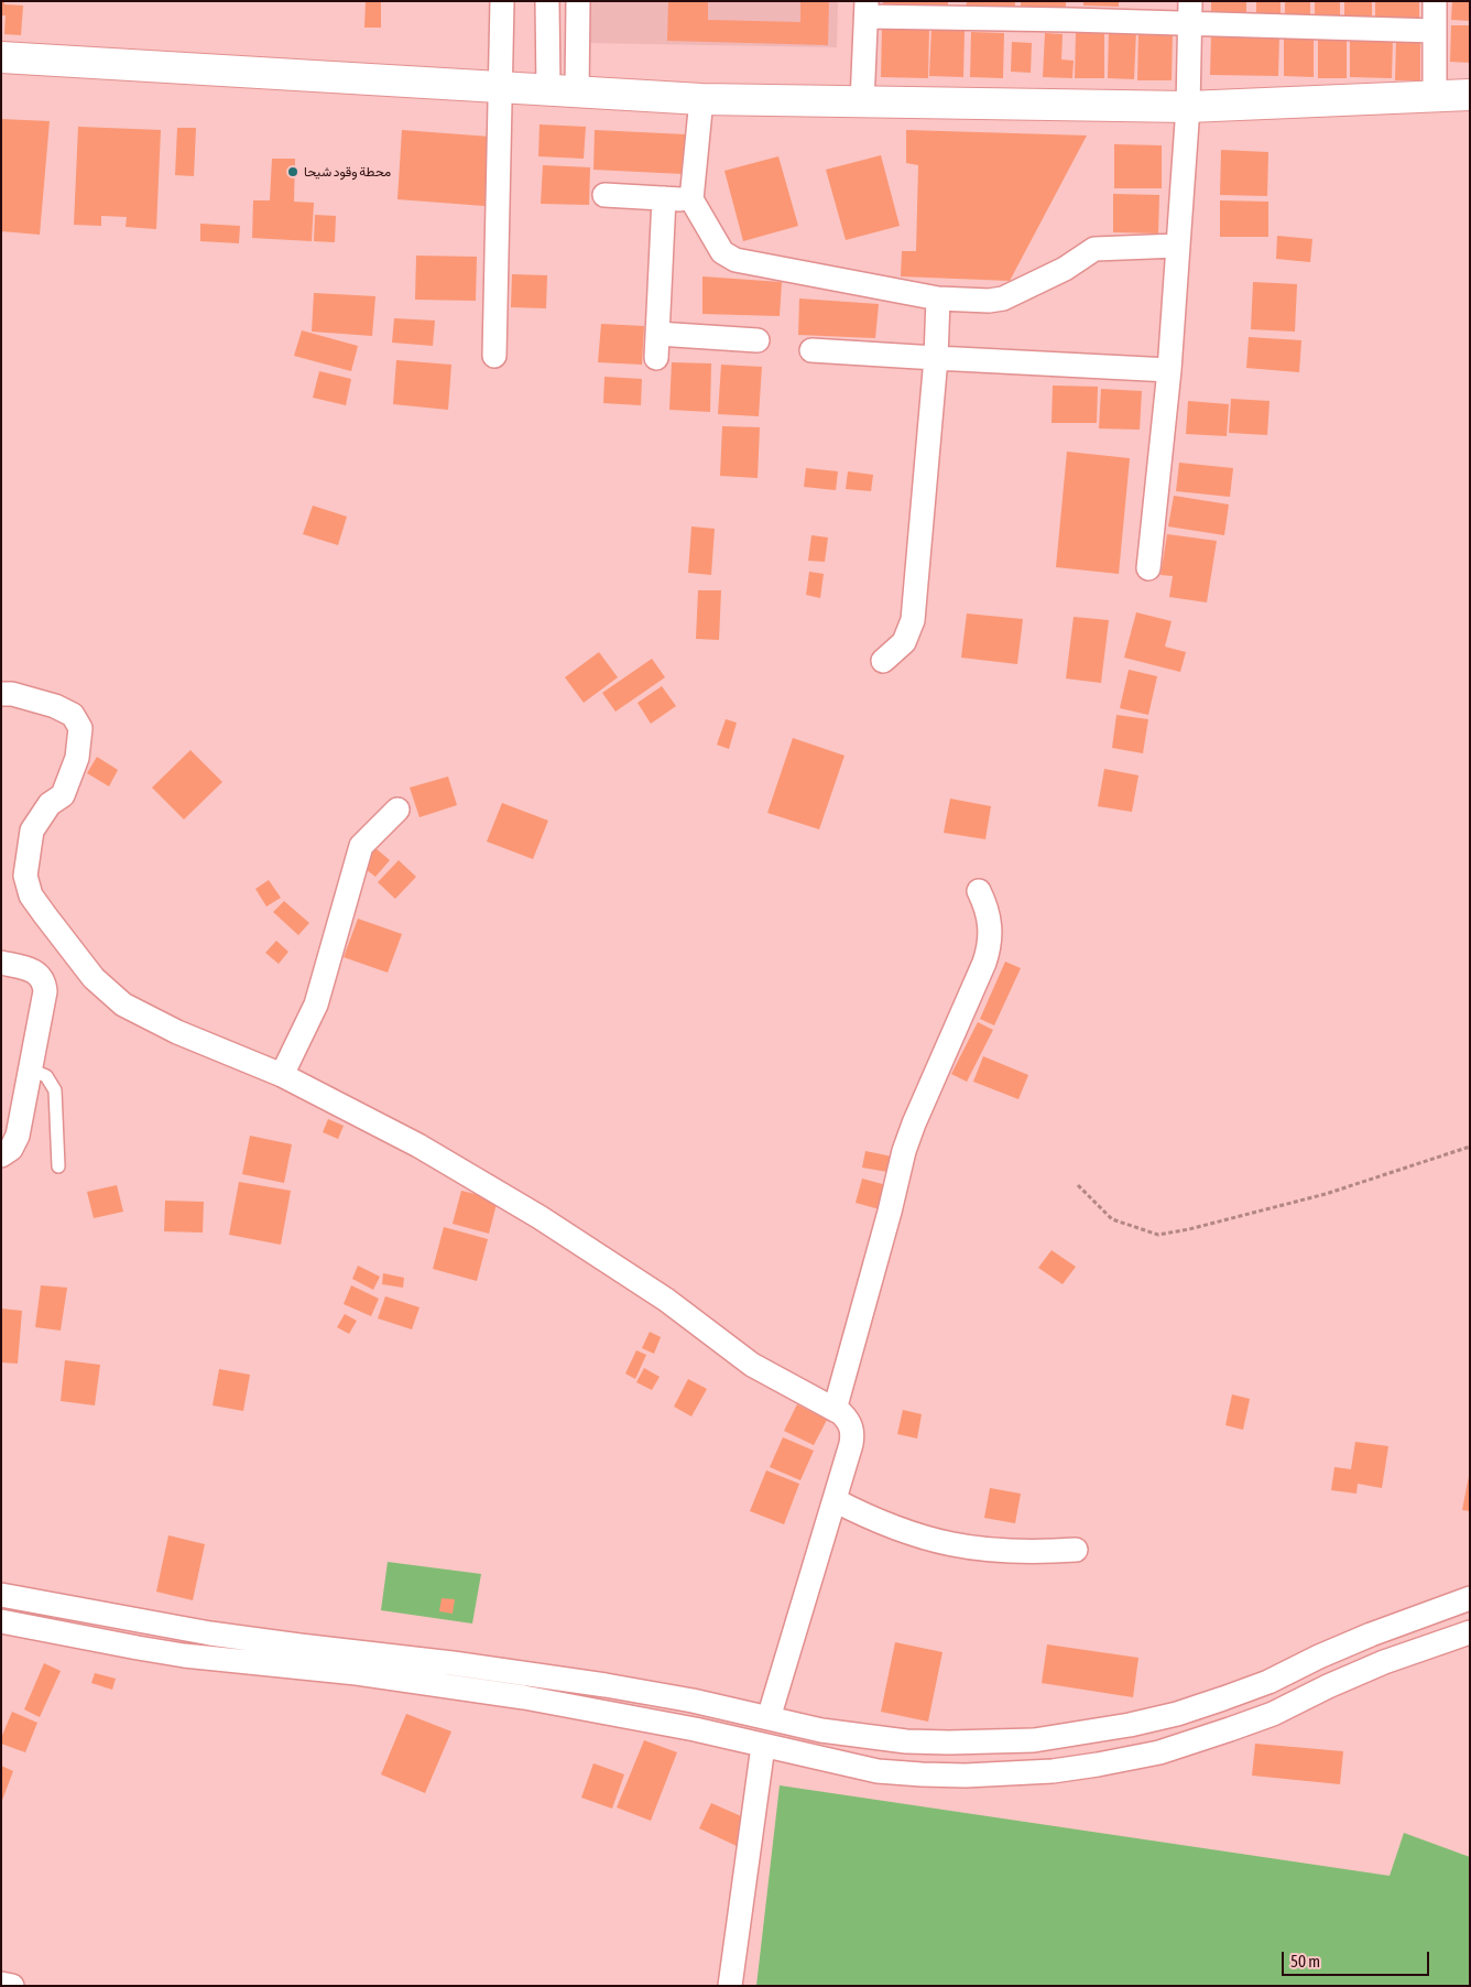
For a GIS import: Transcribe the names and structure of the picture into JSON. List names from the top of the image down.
{
  "places": ["محطة وقود شيحا"],
  "scale_bar": "50 m"
}
